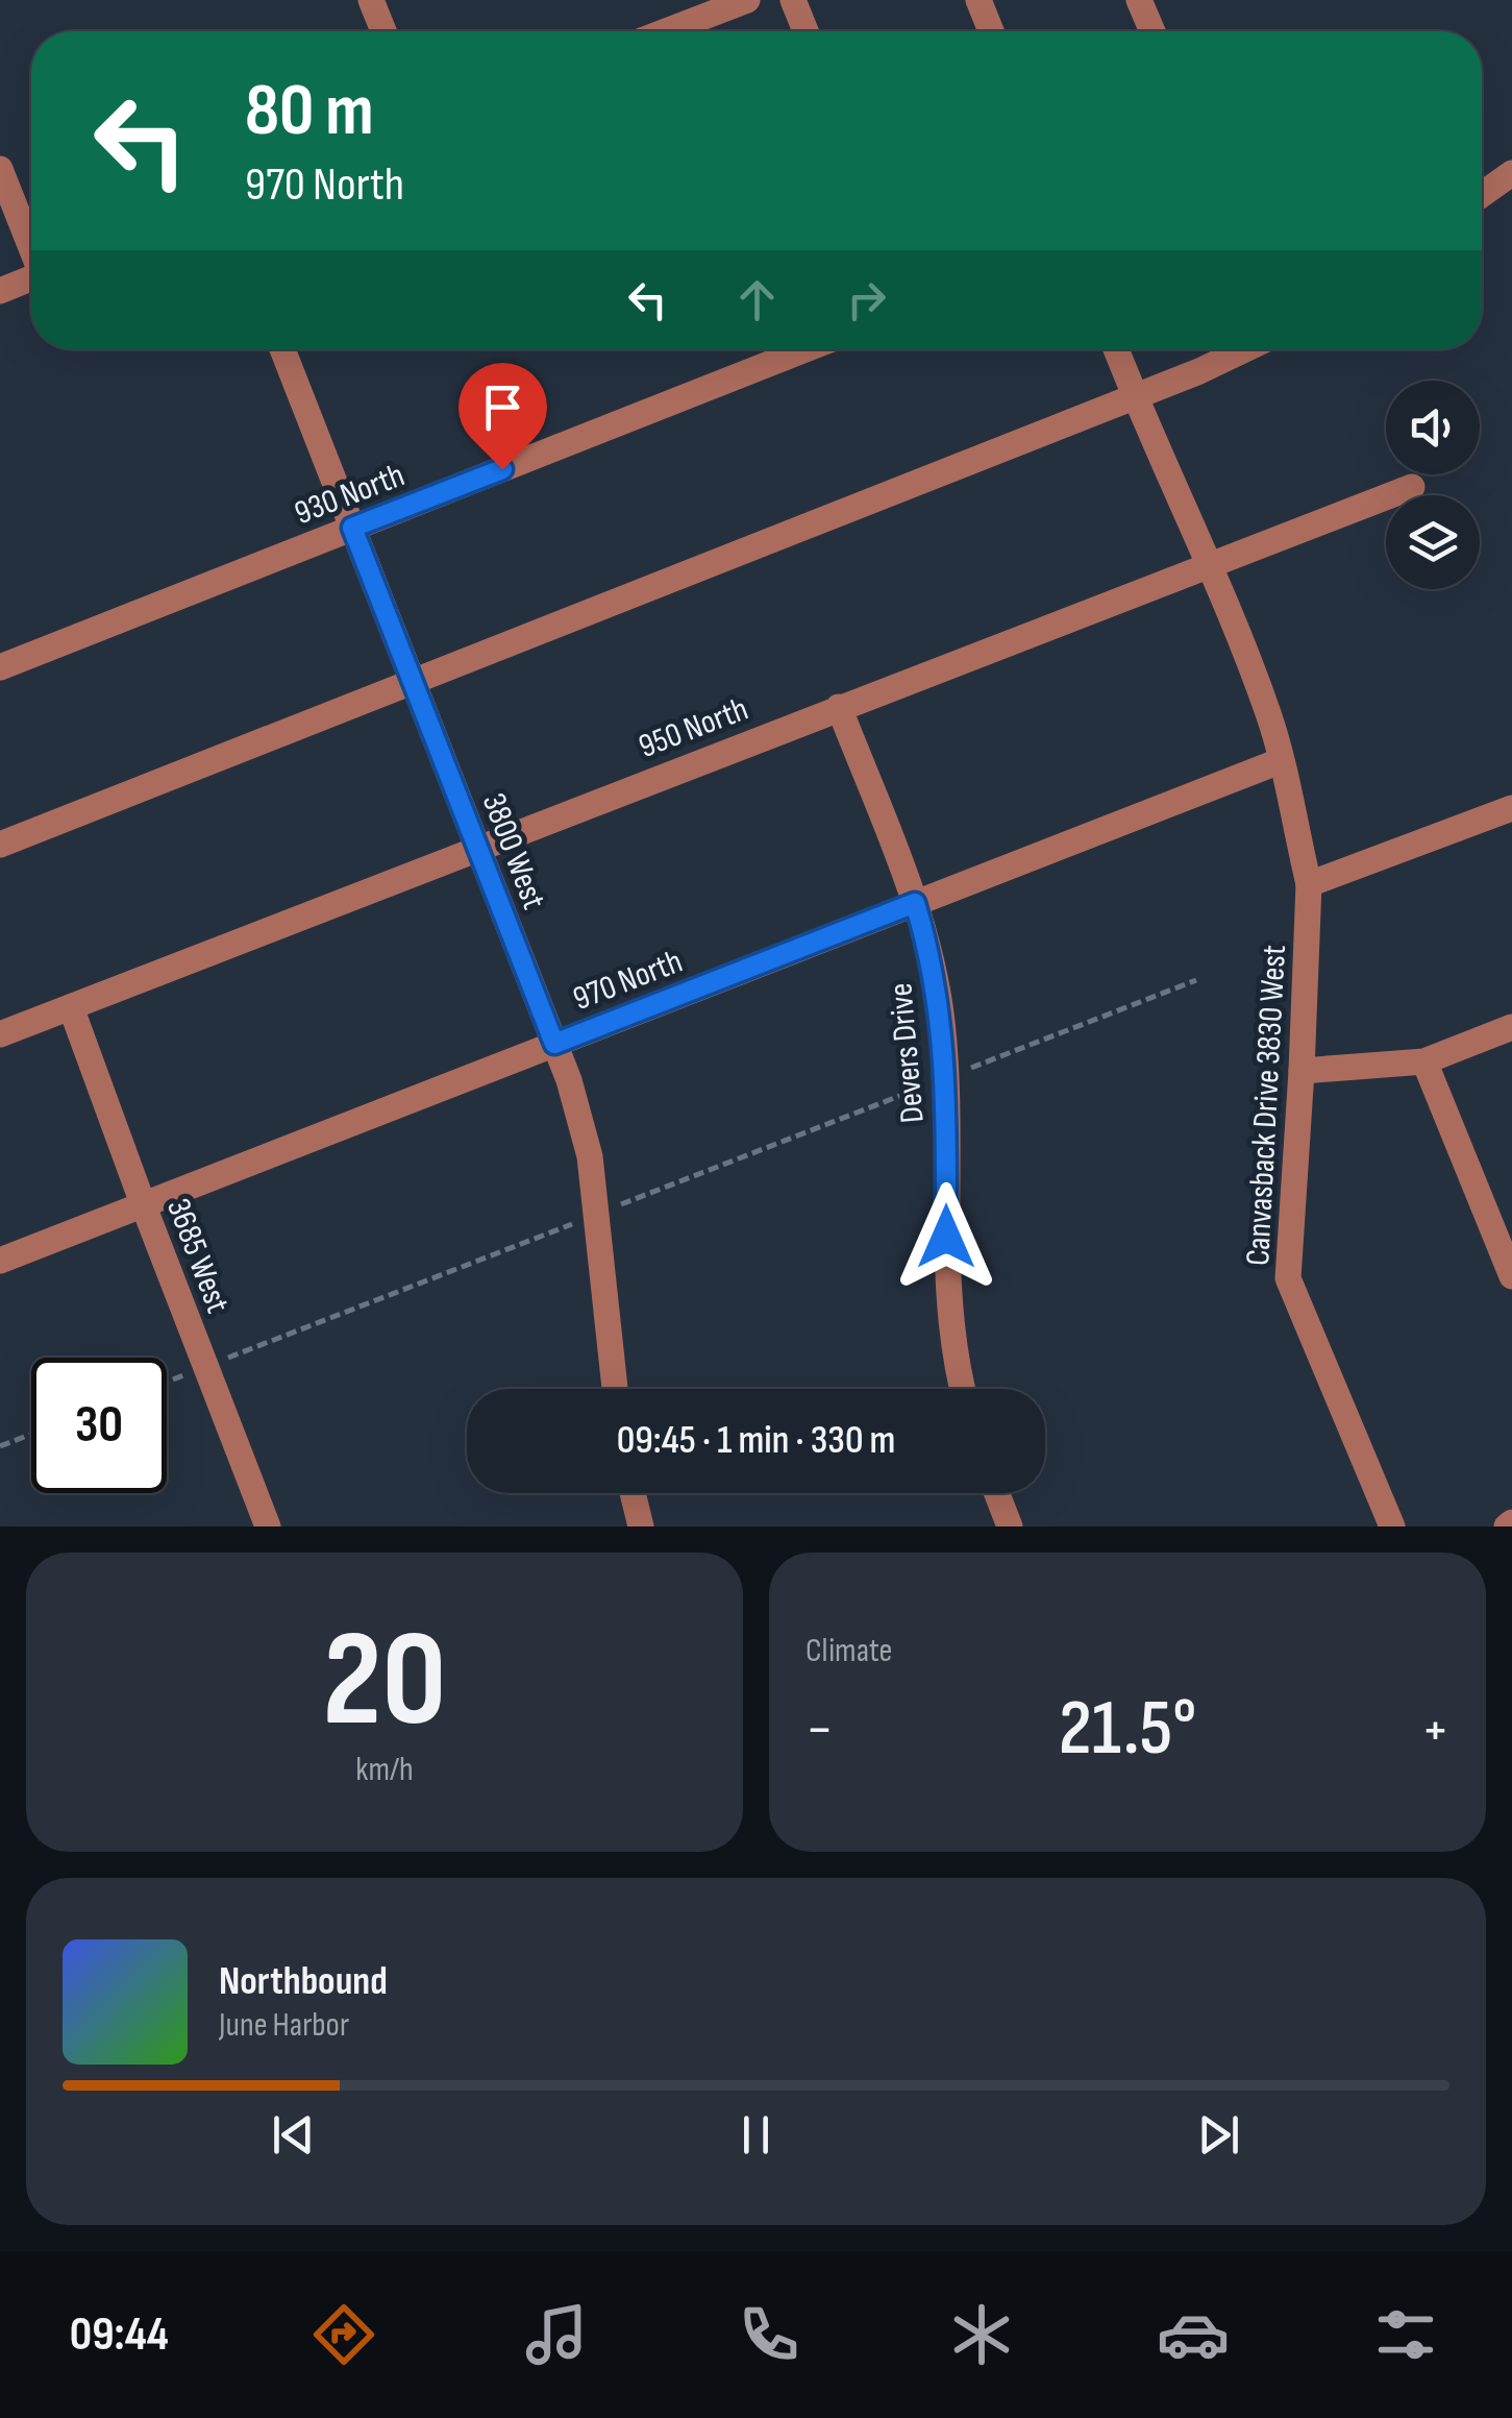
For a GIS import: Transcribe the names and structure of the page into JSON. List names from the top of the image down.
{
  "streets": {
    "street": [
      "930 North",
      "950 North",
      "3800 West",
      "970 North",
      "Devers Drive",
      "Canvasback Drive 3830 West",
      "3685 West"
    ]
  },
  "crossings": [
    ["930 North", "3800 West"],
    ["950 North", "3800 West"],
    ["950 North", "Devers Drive"],
    ["950 North", "Canvasback Drive 3830 West"],
    ["950 North", "3685 West"],
    ["3800 West", "970 North"],
    ["970 North", "Devers Drive"],
    ["970 North", "Canvasback Drive 3830 West"],
    ["970 North", "3685 West"]
  ],
  "page": {
    "turn": ["80 m", "970 North"],
    "limit": "30",
    "trip": "09:45 · 1 min · 330 m",
    "tile": [
      ["20", "km/h"],
      "Climate"
    ],
    "heat": ["−", "21.5°", "+"],
    "song": ["Northbound", "June Harbor"],
    "tabs": "09:44"
  }
}
